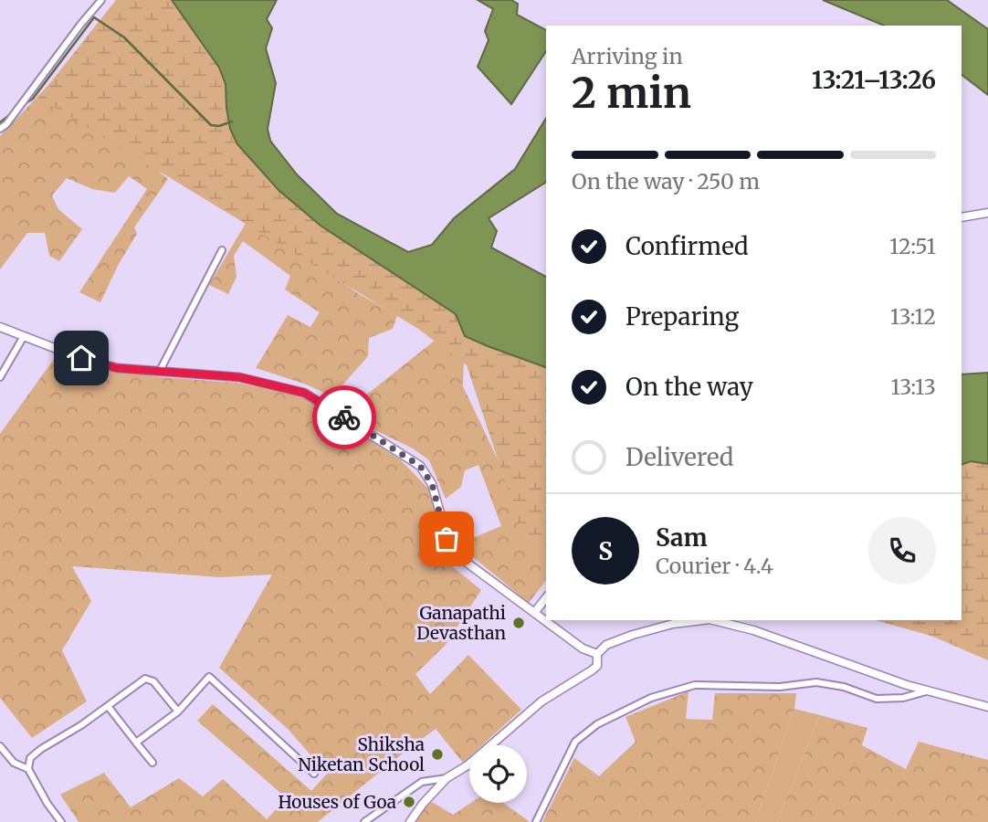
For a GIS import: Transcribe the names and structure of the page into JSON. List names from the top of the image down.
{
  "places": ["Ganapathi Devasthan", "Shiksha Niketan School", "Houses of Goa"],
  "page": {
    "heading": ["2 min", "Arriving in", "13:21–13:26"],
    "panel": ["Sam", "Courier · 4.4"],
    "bar": "On the way · 250 m",
    "list": [
      ["Confirmed", "12:51"],
      ["Preparing", "13:12"],
      ["On the way", "13:13"],
      "Delivered"
    ],
    "round": "S"
  }
}
